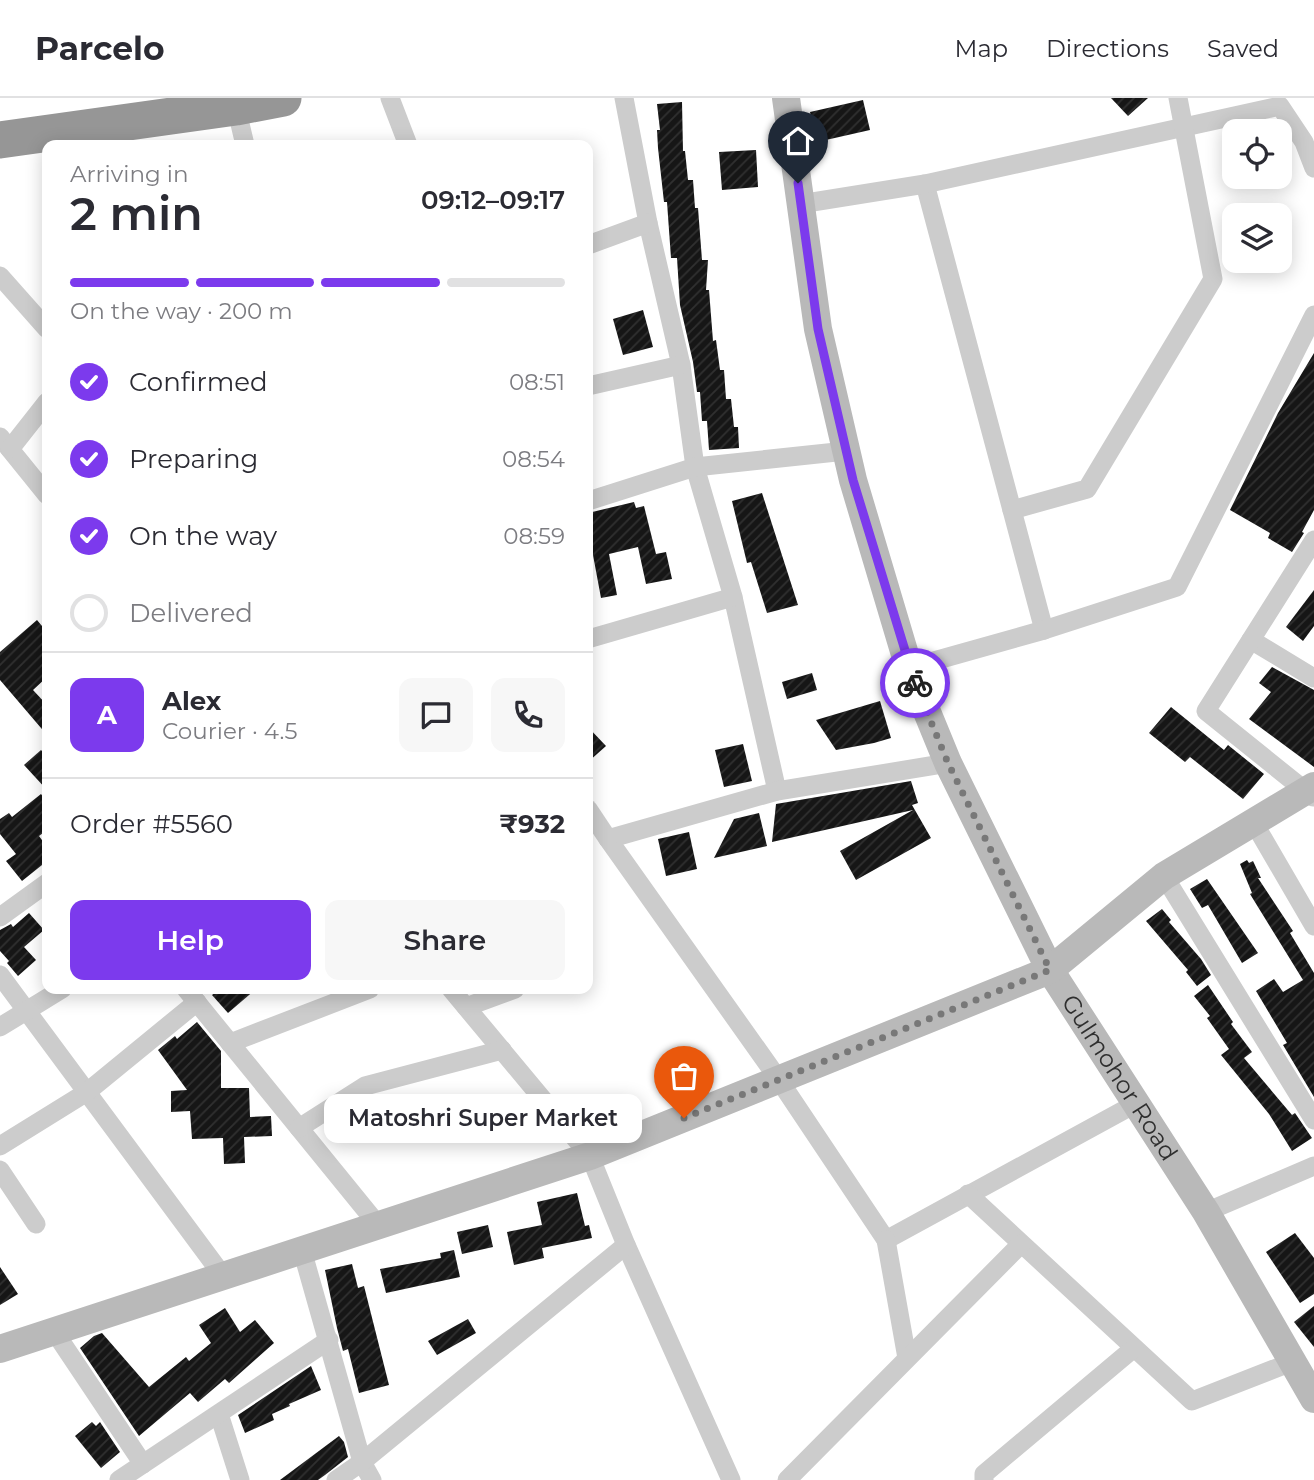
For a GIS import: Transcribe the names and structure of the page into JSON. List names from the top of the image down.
{
  "streets": {
    "street": ["Gulmohor Road"]
  },
  "places": ["Matoshri Super Market"],
  "page": {
    "header": "Parcelo",
    "nav": ["Map", "Directions", "Saved"],
    "heading": ["2 min", "Arriving in", "09:12–09:17"],
    "panel": [
      "Alex",
      "Courier · 4.5",
      "Order #5560",
      "₹932"
    ],
    "bar": "On the way · 200 m",
    "list": [
      ["Confirmed", "08:51"],
      ["Preparing", "08:54"],
      ["On the way", "08:59"],
      "Delivered"
    ],
    "round": "A",
    "buttons": ["Help", "Share"],
    "bubble": "Matoshri Super Market"
  }
}
